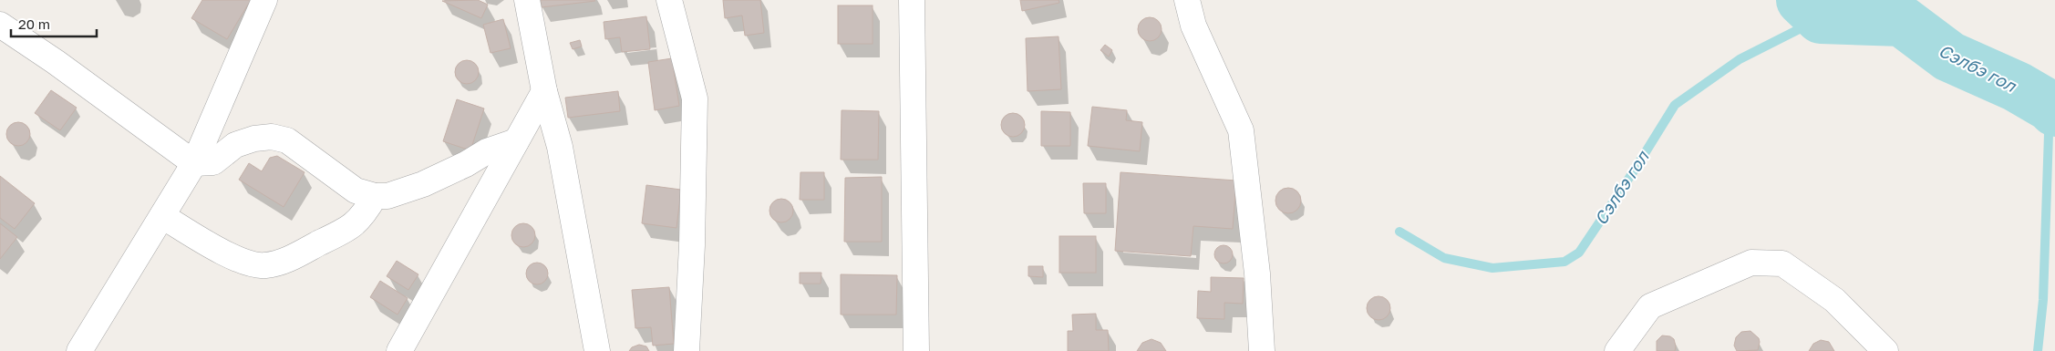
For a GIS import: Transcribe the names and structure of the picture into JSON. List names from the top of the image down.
{
  "water": ["Сэлбэ гол"],
  "scale_bar": "20 m"
}
